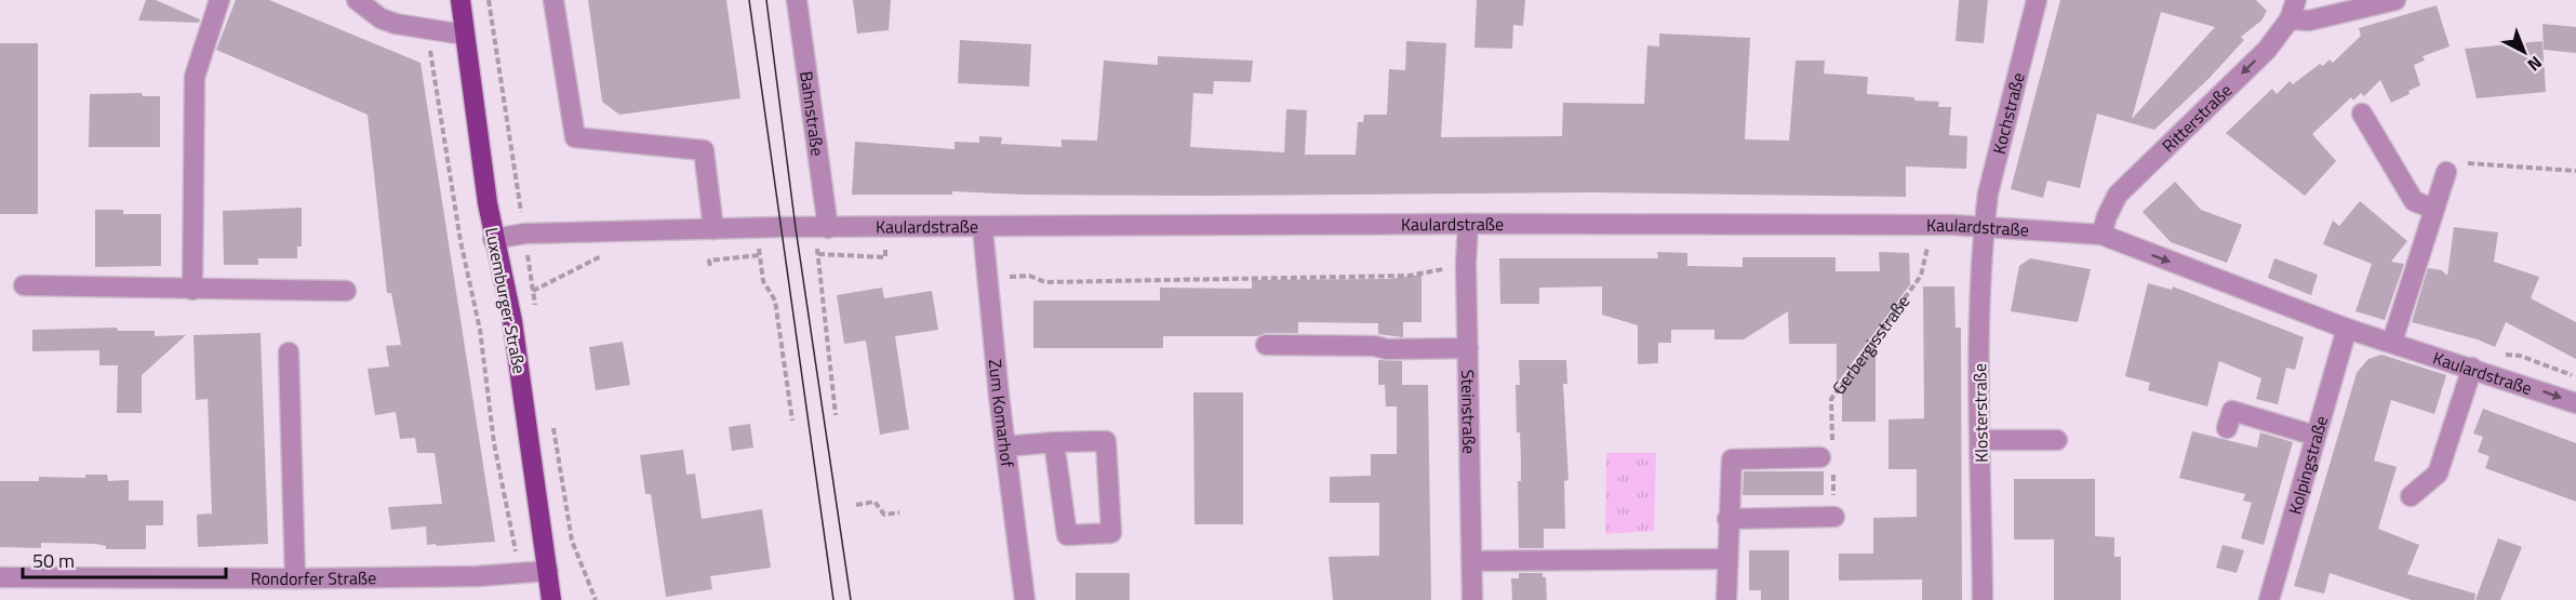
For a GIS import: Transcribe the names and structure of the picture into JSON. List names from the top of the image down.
{
  "streets": {
    "main road": ["Luxemburger Straße"],
    "street": [
      "Kochstraße",
      "Bahnstraße",
      "Ritterstraße",
      "Kaulardstraße",
      "Steinstraße",
      "Klosterstraße",
      "Zum Komarhof",
      "Kolpingstraße",
      "Rondorfer Straße"
    ],
    "path": ["Gerbergisstraße"]
  },
  "crossings": [
    ["Kochstraße", "Kaulardstraße"],
    ["Kochstraße", "Klosterstraße"],
    ["Bahnstraße", "Kaulardstraße"],
    ["Ritterstraße", "Kaulardstraße"],
    ["Kaulardstraße", "Luxemburger Straße"],
    ["Kaulardstraße", "Gerbergisstraße"],
    ["Kaulardstraße", "Steinstraße"],
    ["Kaulardstraße", "Klosterstraße"],
    ["Kaulardstraße", "Zum Komarhof"],
    ["Kaulardstraße", "Kolpingstraße"],
    ["Luxemburger Straße", "Rondorfer Straße"]
  ],
  "one_way": ["Ritterstraße"],
  "scale_bar": "50 m",
  "north": "bottom right"
}
